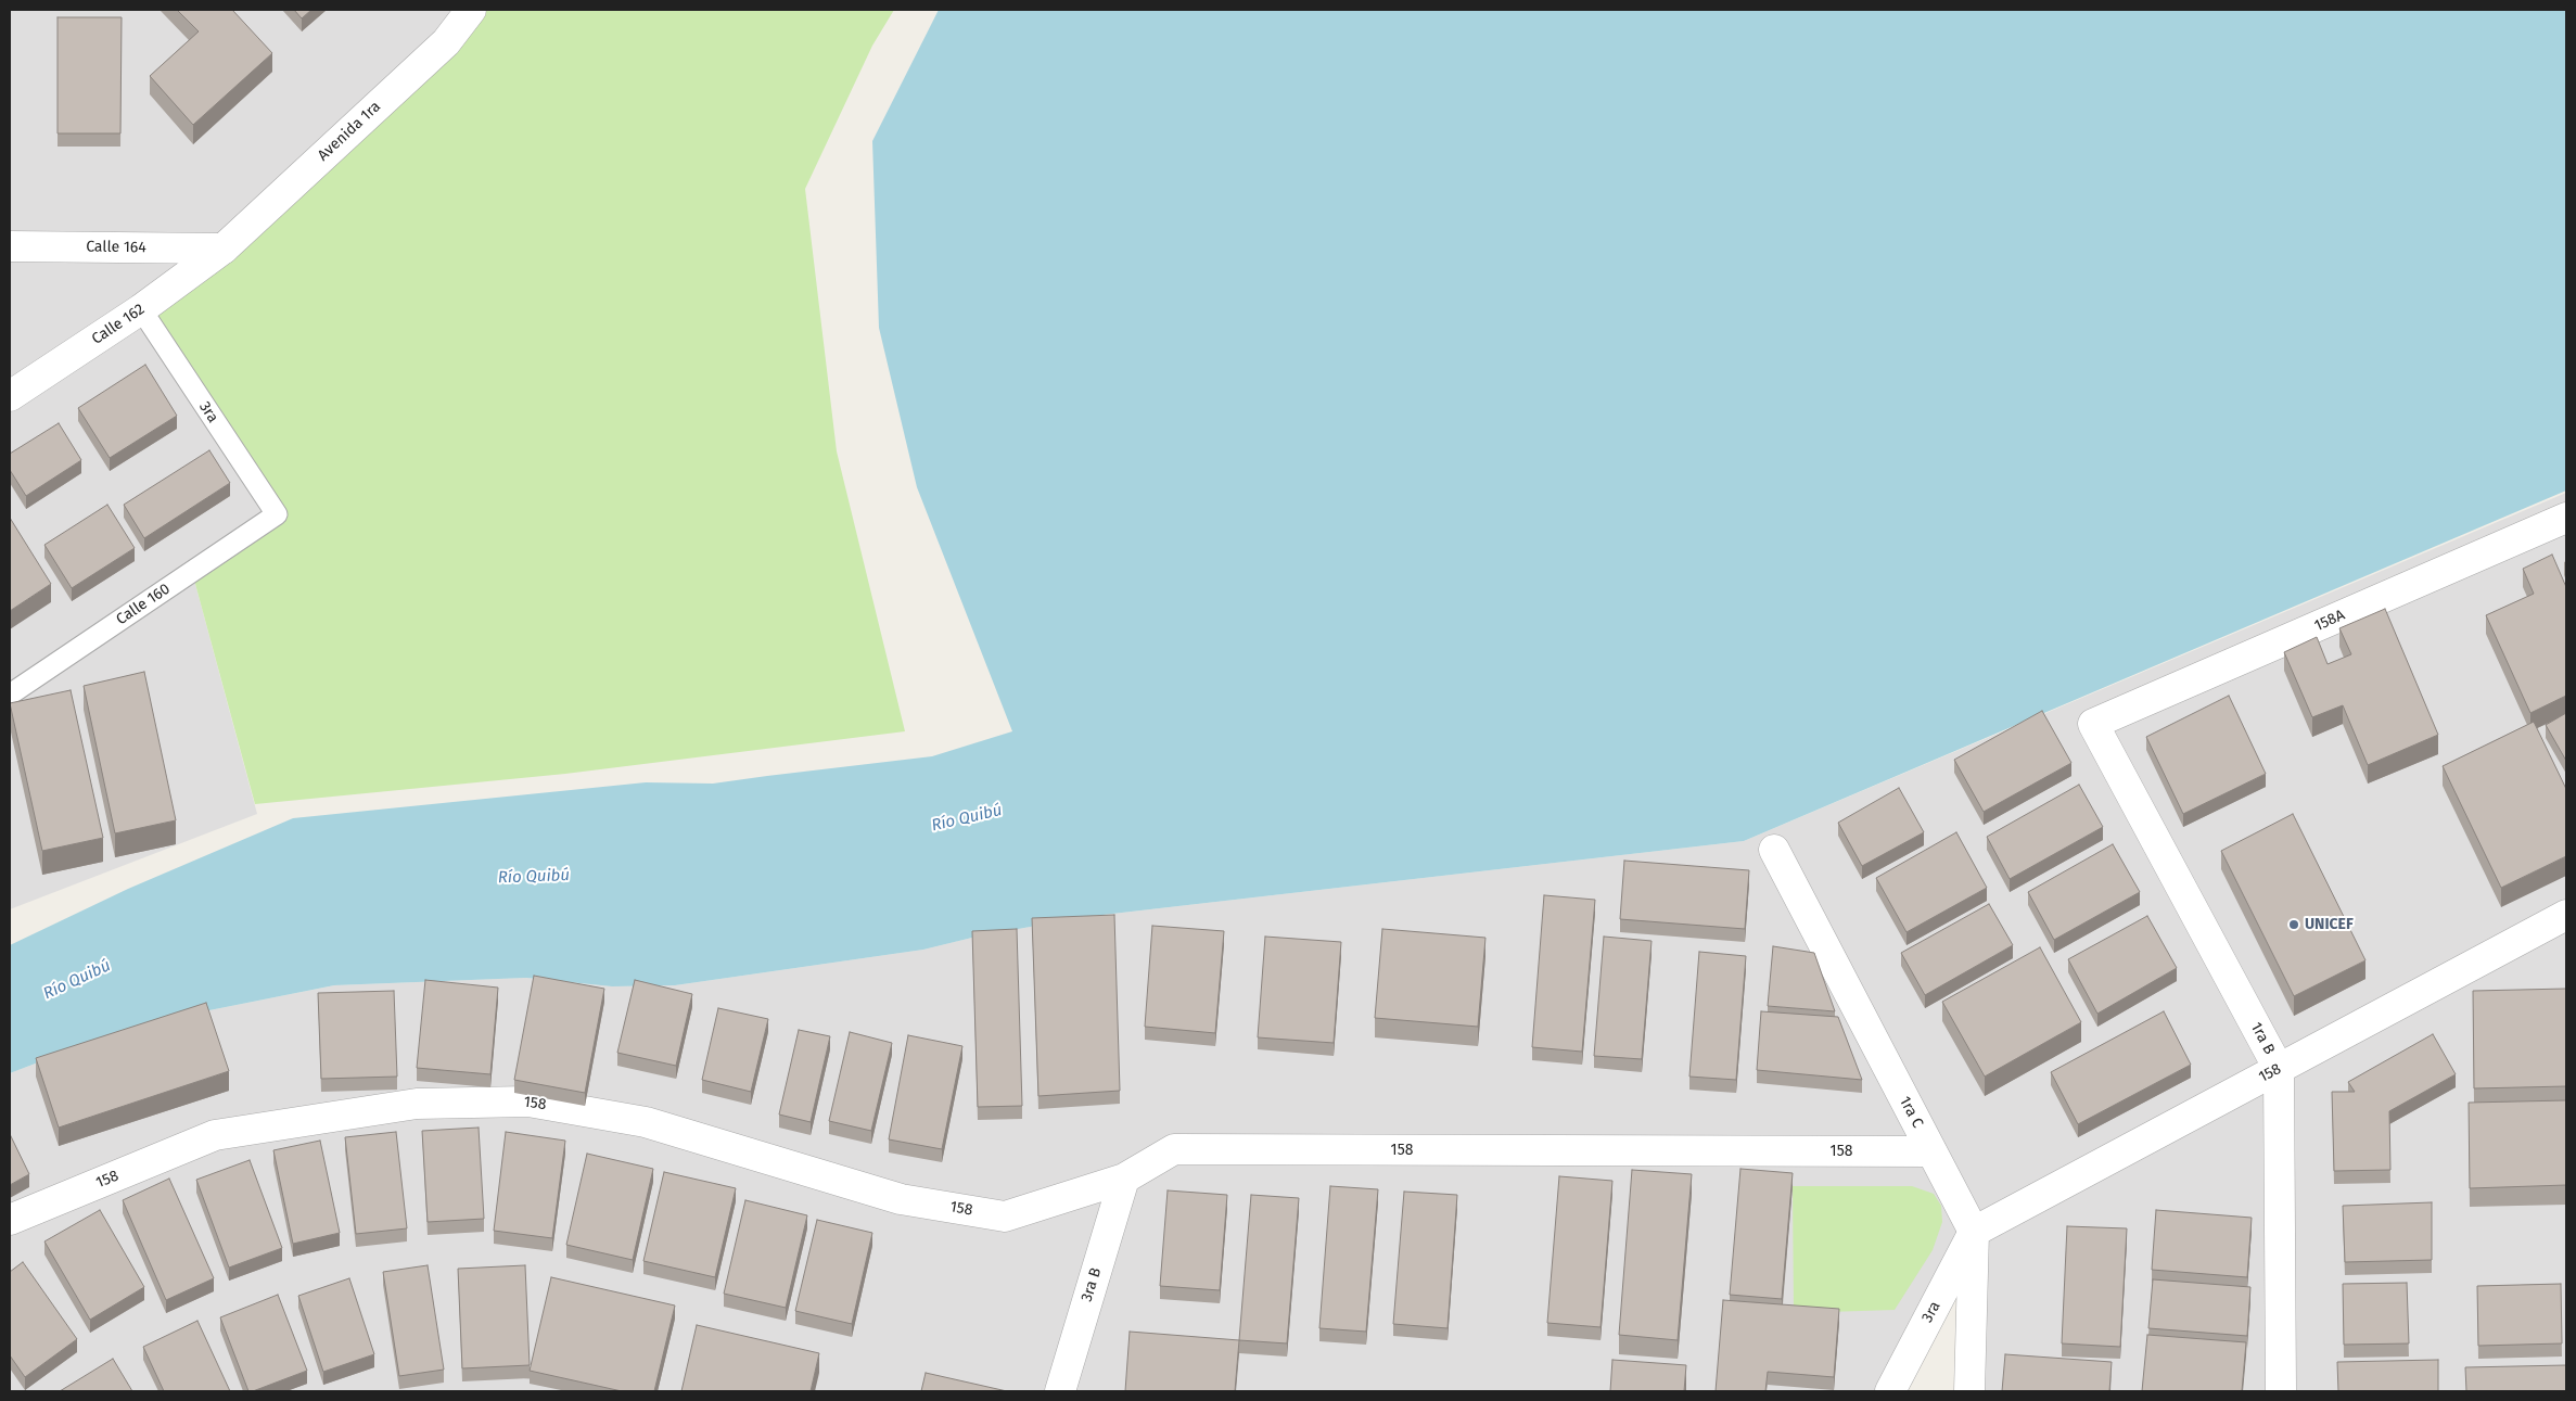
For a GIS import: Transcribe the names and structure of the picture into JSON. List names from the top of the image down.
{
  "streets": {
    "street": [
      "Avenida 1ra",
      "Calle 164",
      "Calle 162",
      "3ra",
      "158A",
      "1ra B",
      "158",
      "1ra C",
      "3ra B"
    ],
    "lane": ["Calle 160"]
  },
  "crossings": [
    ["Avenida 1ra", "Calle 164"],
    ["Avenida 1ra", "Calle 162"],
    ["Calle 164", "Calle 162"],
    ["Calle 162", "3ra"],
    ["3ra", "Calle 160"],
    ["3ra", "158"],
    ["3ra", "1ra C"],
    ["158A", "1ra B"],
    ["1ra B", "158"],
    ["158", "1ra C"],
    ["158", "3ra B"]
  ],
  "water": ["Río Quibú"],
  "places": ["UNICEF"]
}
